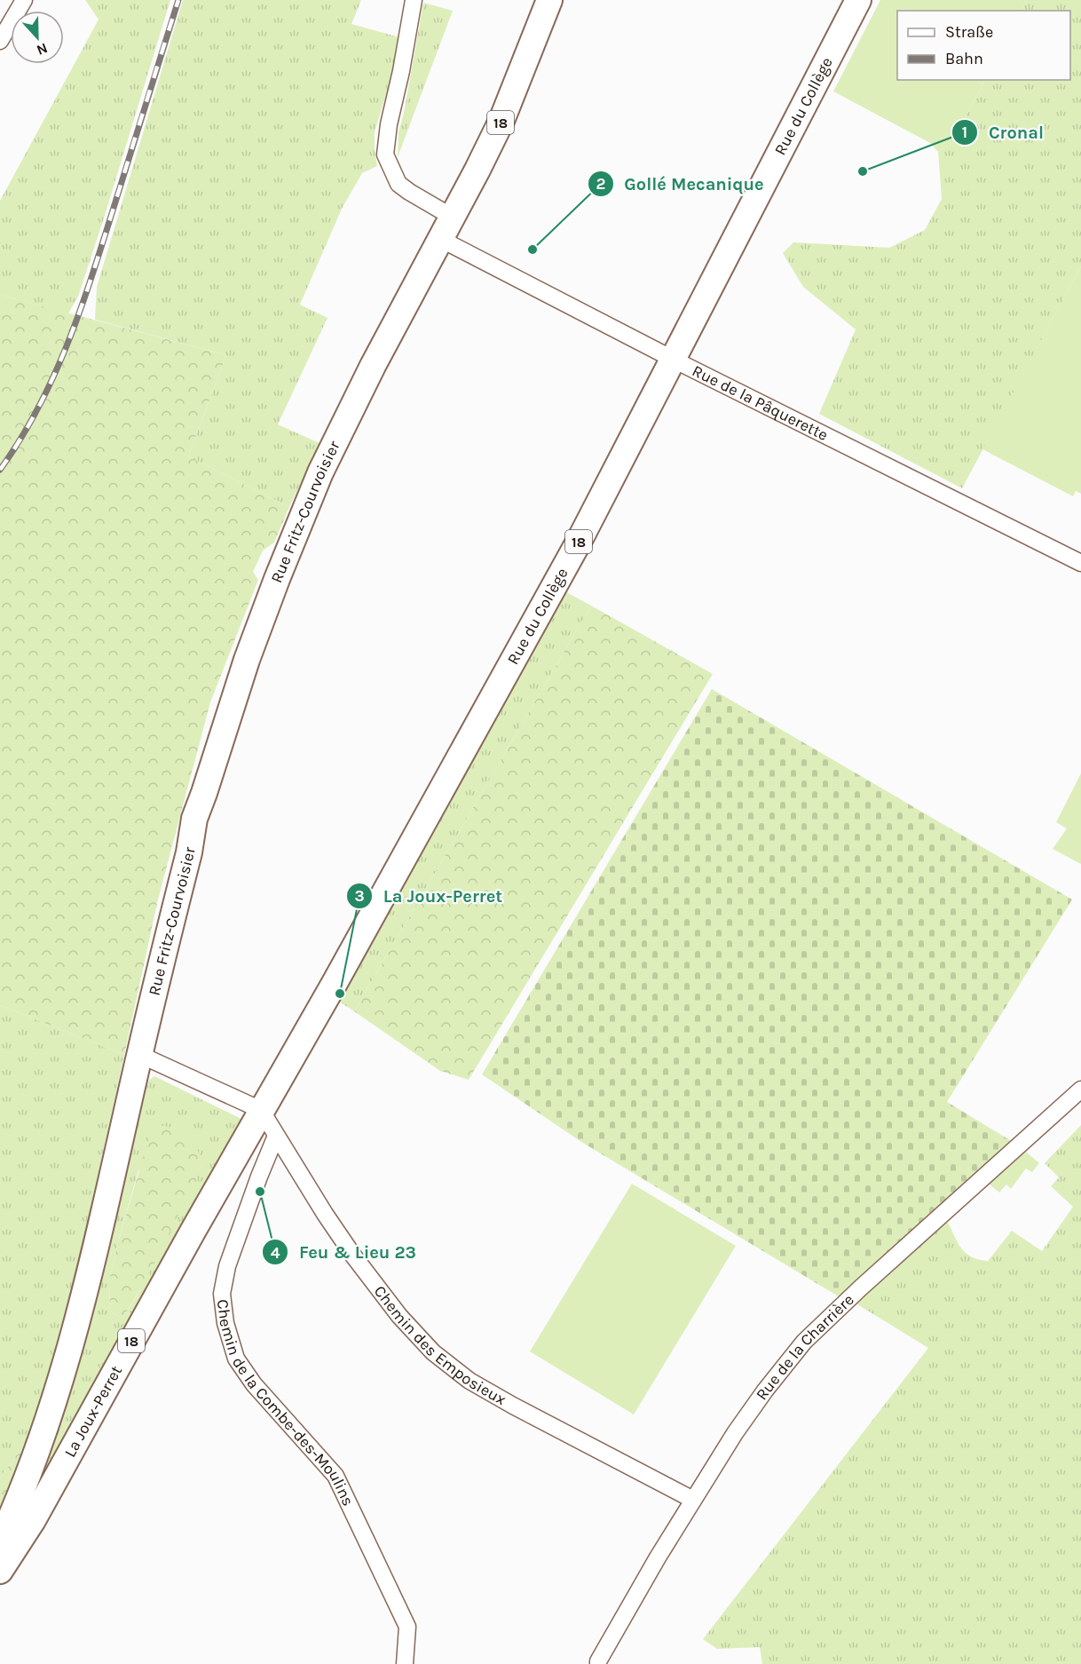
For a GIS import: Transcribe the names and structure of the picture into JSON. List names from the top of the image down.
{
  "streets": {
    "main road": [
      "Rue du Collège",
      "18",
      "Rue Fritz-Courvoisier",
      "La Joux-Perret"
    ],
    "street": [
      "Rue de la Pâquerette",
      "Chemin des Emposieux",
      "Rue de la Charrière",
      "Chemin de la Combe-des-Moulins"
    ]
  },
  "crossings": [
    ["Rue du Collège", "Rue de la Pâquerette"],
    ["Rue du Collège", "Chemin des Emposieux"],
    ["Rue du Collège", "La Joux-Perret"],
    ["Rue de la Pâquerette", "Rue Fritz-Courvoisier"],
    ["Rue Fritz-Courvoisier", "La Joux-Perret"],
    ["Chemin des Emposieux", "Rue de la Charrière"],
    ["Chemin des Emposieux", "Chemin de la Combe-des-Moulins"],
    ["Chemin des Emposieux", "La Joux-Perret"]
  ],
  "places": [
    "Cronal",
    "Gollé Mecanique",
    "La Joux-Perret",
    "Feu & Lieu 23"
  ],
  "legend": ["Straße", "Bahn"],
  "north": "bottom"
}
